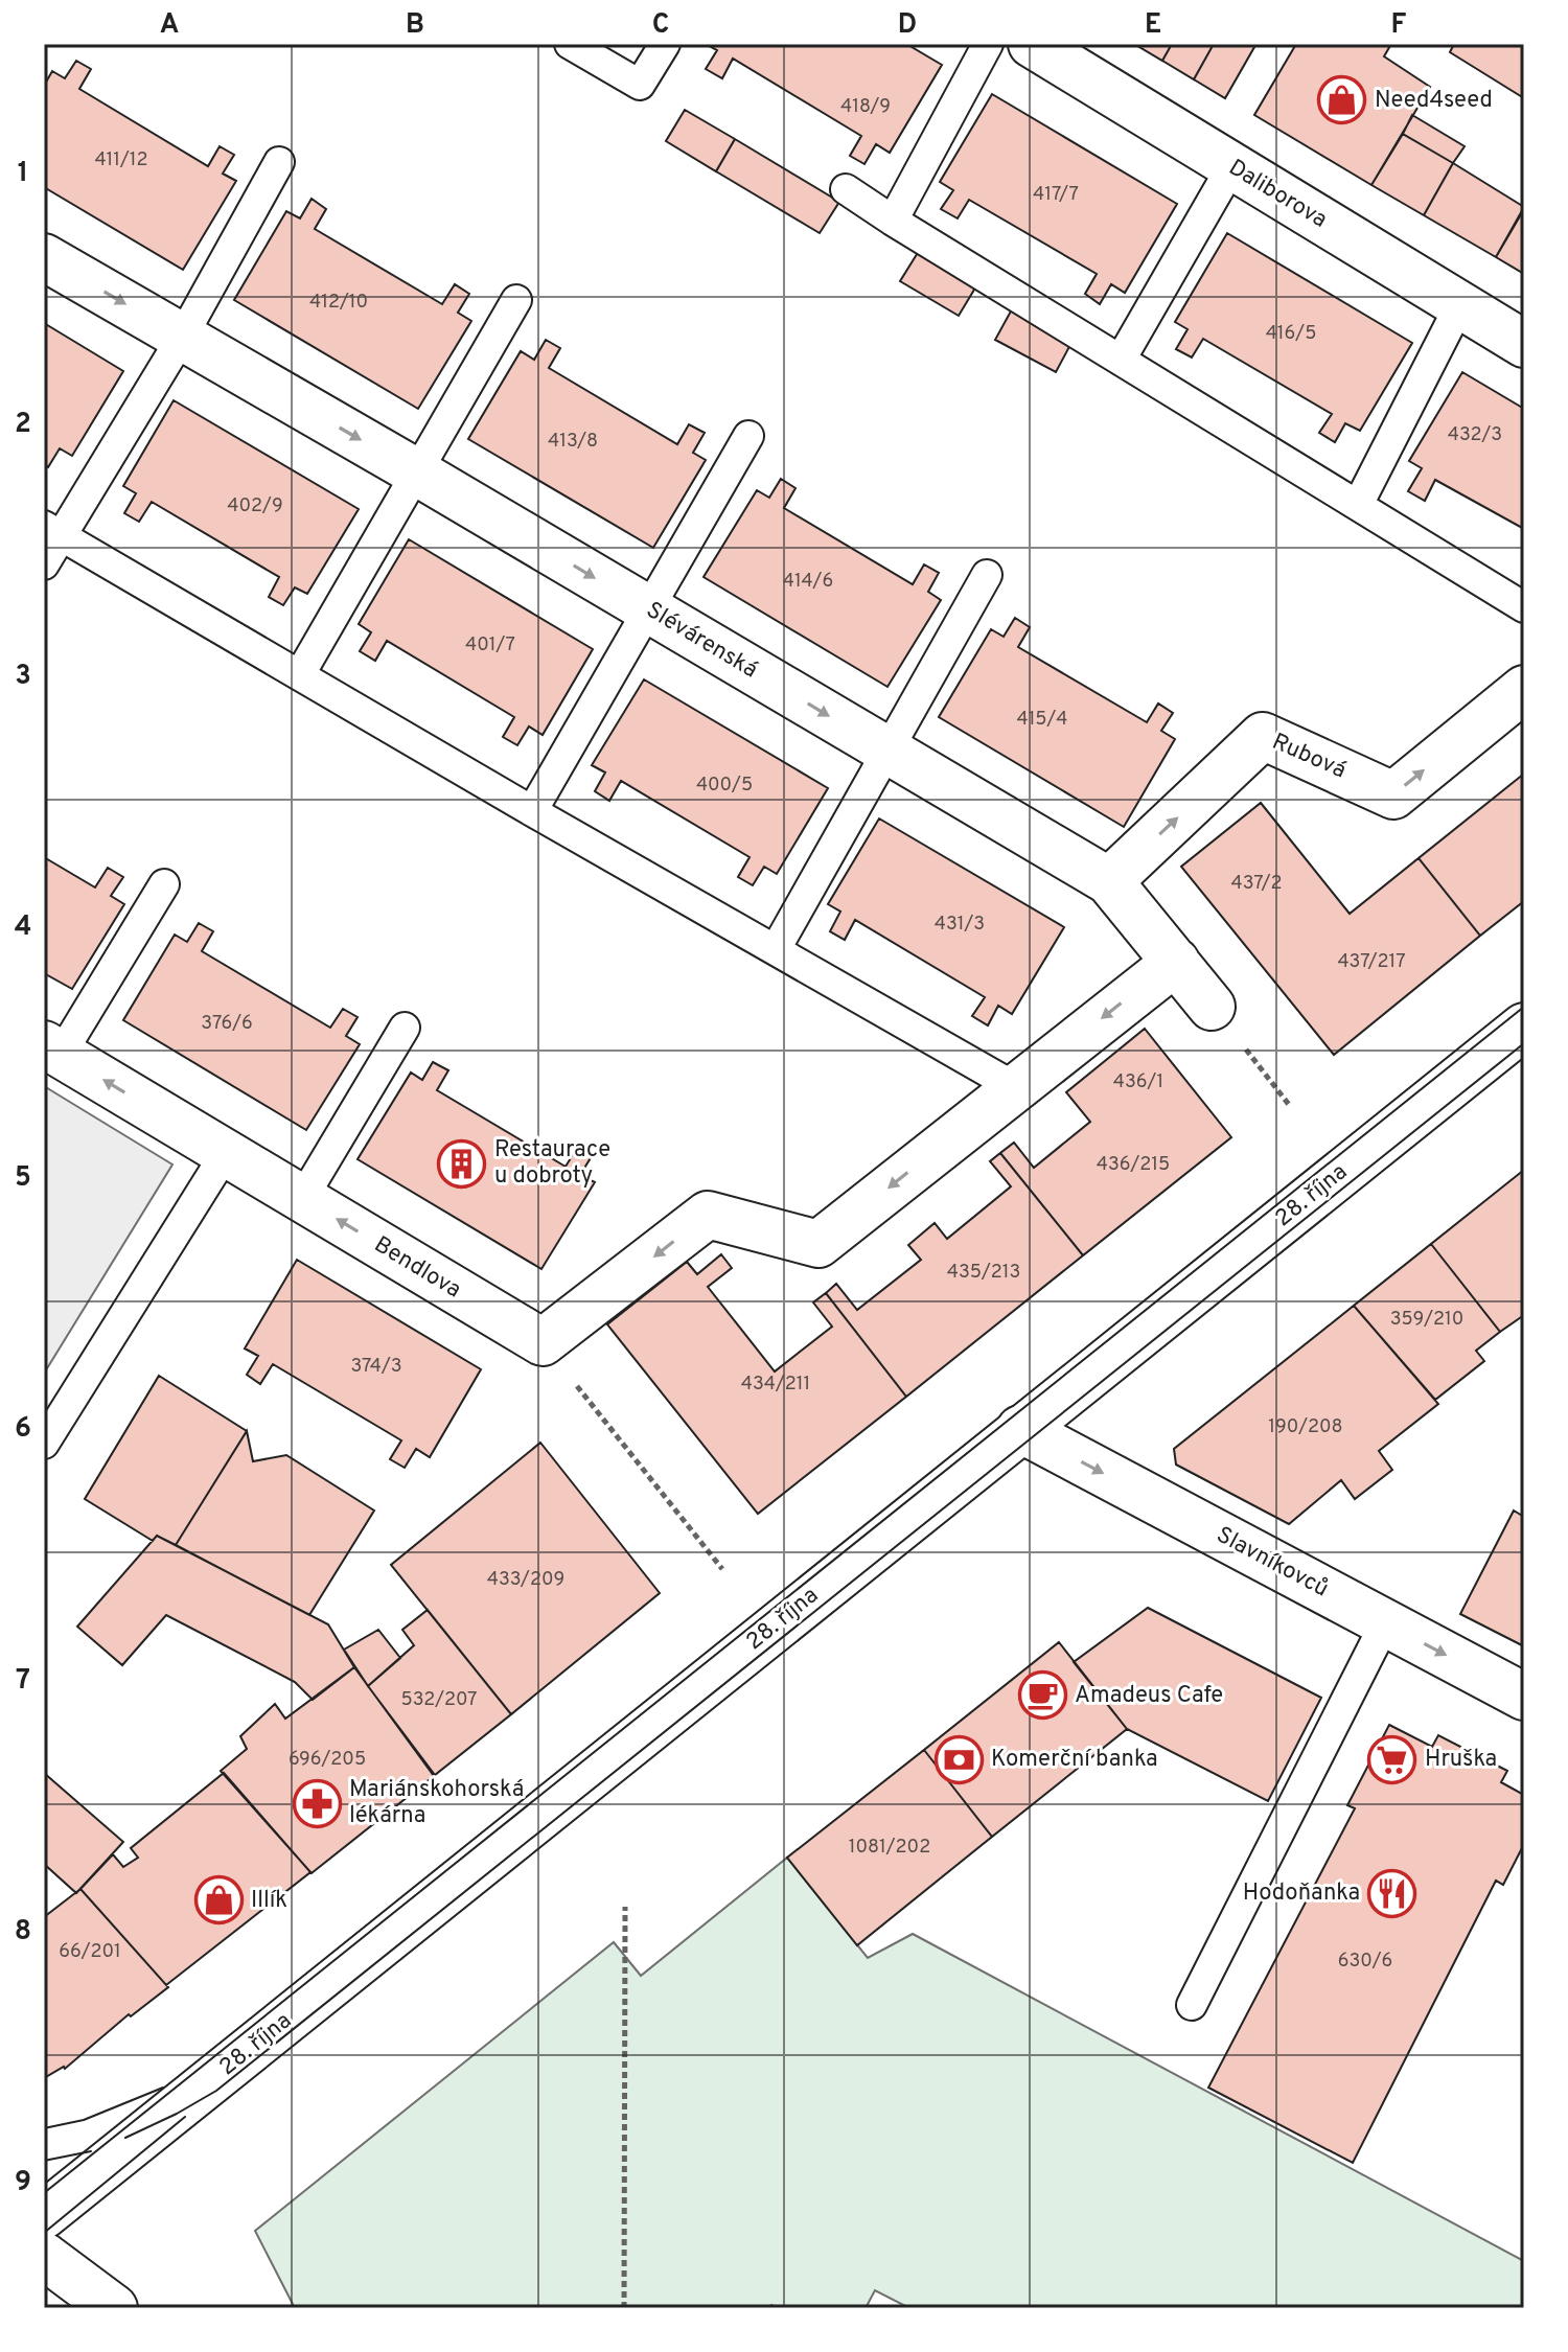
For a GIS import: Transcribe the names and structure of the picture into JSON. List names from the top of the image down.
{
  "streets": {
    "street": [
      "Daliborova",
      "Slévárenská",
      "Rubová",
      "28. října",
      "Bendlova",
      "Slavníkovců"
    ]
  },
  "crossings": [
    ["Slévárenská", "Rubová"],
    ["28. října", "Slavníkovců"]
  ],
  "one_way": [
    "Slévárenská",
    "Rubová",
    "Bendlova",
    "Slavníkovců"
  ],
  "places": {
    "shop": ["Need4seed", "Illík"],
    "building": ["Restaurace u dobroty"],
    "cafe": ["Amadeus Cafe"],
    "bank": ["Komerční banka"],
    "supermarket": ["Hruška"],
    "pharmacy": ["Mariánskohorská lékárna"],
    "restaurant": ["Hodoňanka"]
  },
  "house_numbers": [
    "418/9",
    "411/12",
    "417/7",
    "412/10",
    "416/5",
    "432/3",
    "413/8",
    "402/9",
    "414/6",
    "401/7",
    "415/4",
    "400/5",
    "437/2",
    "431/3",
    "437/217",
    "376/6",
    "436/1",
    "436/215",
    "435/213",
    "359/210",
    "374/3",
    "434/211",
    "190/208",
    "433/209",
    "532/207",
    "696/205",
    "1081/202",
    "66/201",
    "630/6"
  ],
  "grid": {
    "columns": [
      "A",
      "B",
      "C",
      "D",
      "E",
      "F"
    ],
    "rows": [
      "1",
      "2",
      "3",
      "4",
      "5",
      "6",
      "7",
      "8",
      "9"
    ]
  }
}
